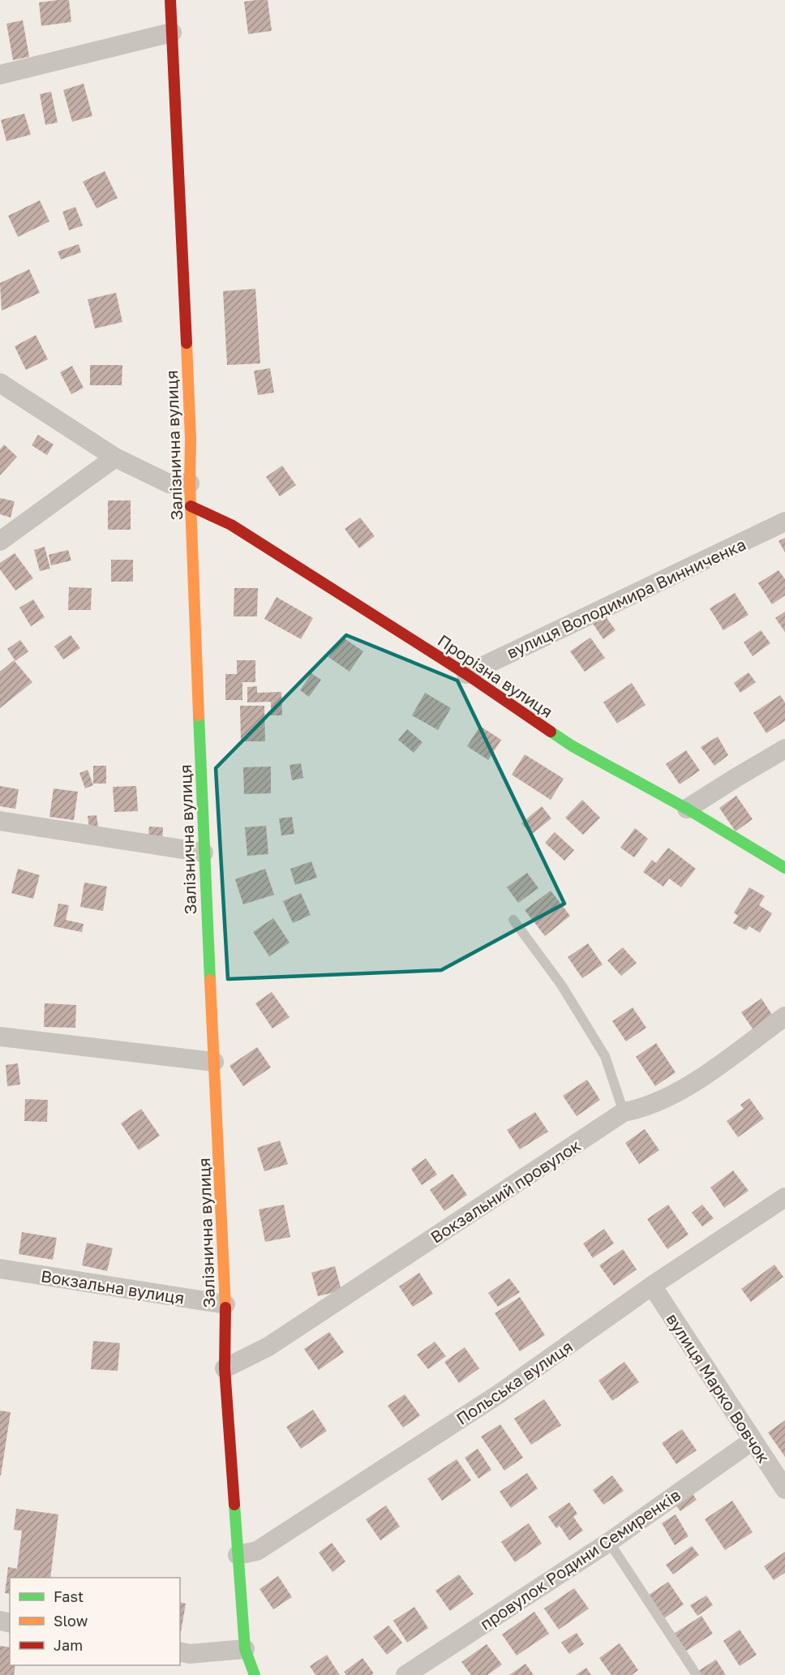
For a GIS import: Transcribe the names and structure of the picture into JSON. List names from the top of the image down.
{
  "streets": {
    "street": [
      "Залізнична вулиця",
      "вулиця Володимира Винниченка",
      "Прорізна вулиця",
      "Вокзальний провулок",
      "Вокзальна вулиця",
      "Польська вулиця",
      "вулиця Марко Вовчок",
      "провулок Родини Семиренків"
    ]
  },
  "crossings": [
    ["Залізнична вулиця", "Прорізна вулиця"],
    ["Залізнична вулиця", "Вокзальний провулок"],
    ["Залізнична вулиця", "Вокзальна вулиця"],
    ["Залізнична вулиця", "Польська вулиця"],
    ["вулиця Володимира Винниченка", "Прорізна вулиця"],
    ["Польська вулиця", "вулиця Марко Вовчок"],
    ["вулиця Марко Вовчок", "провулок Родини Семиренків"]
  ],
  "legend": ["Fast", "Slow", "Jam"]
}
